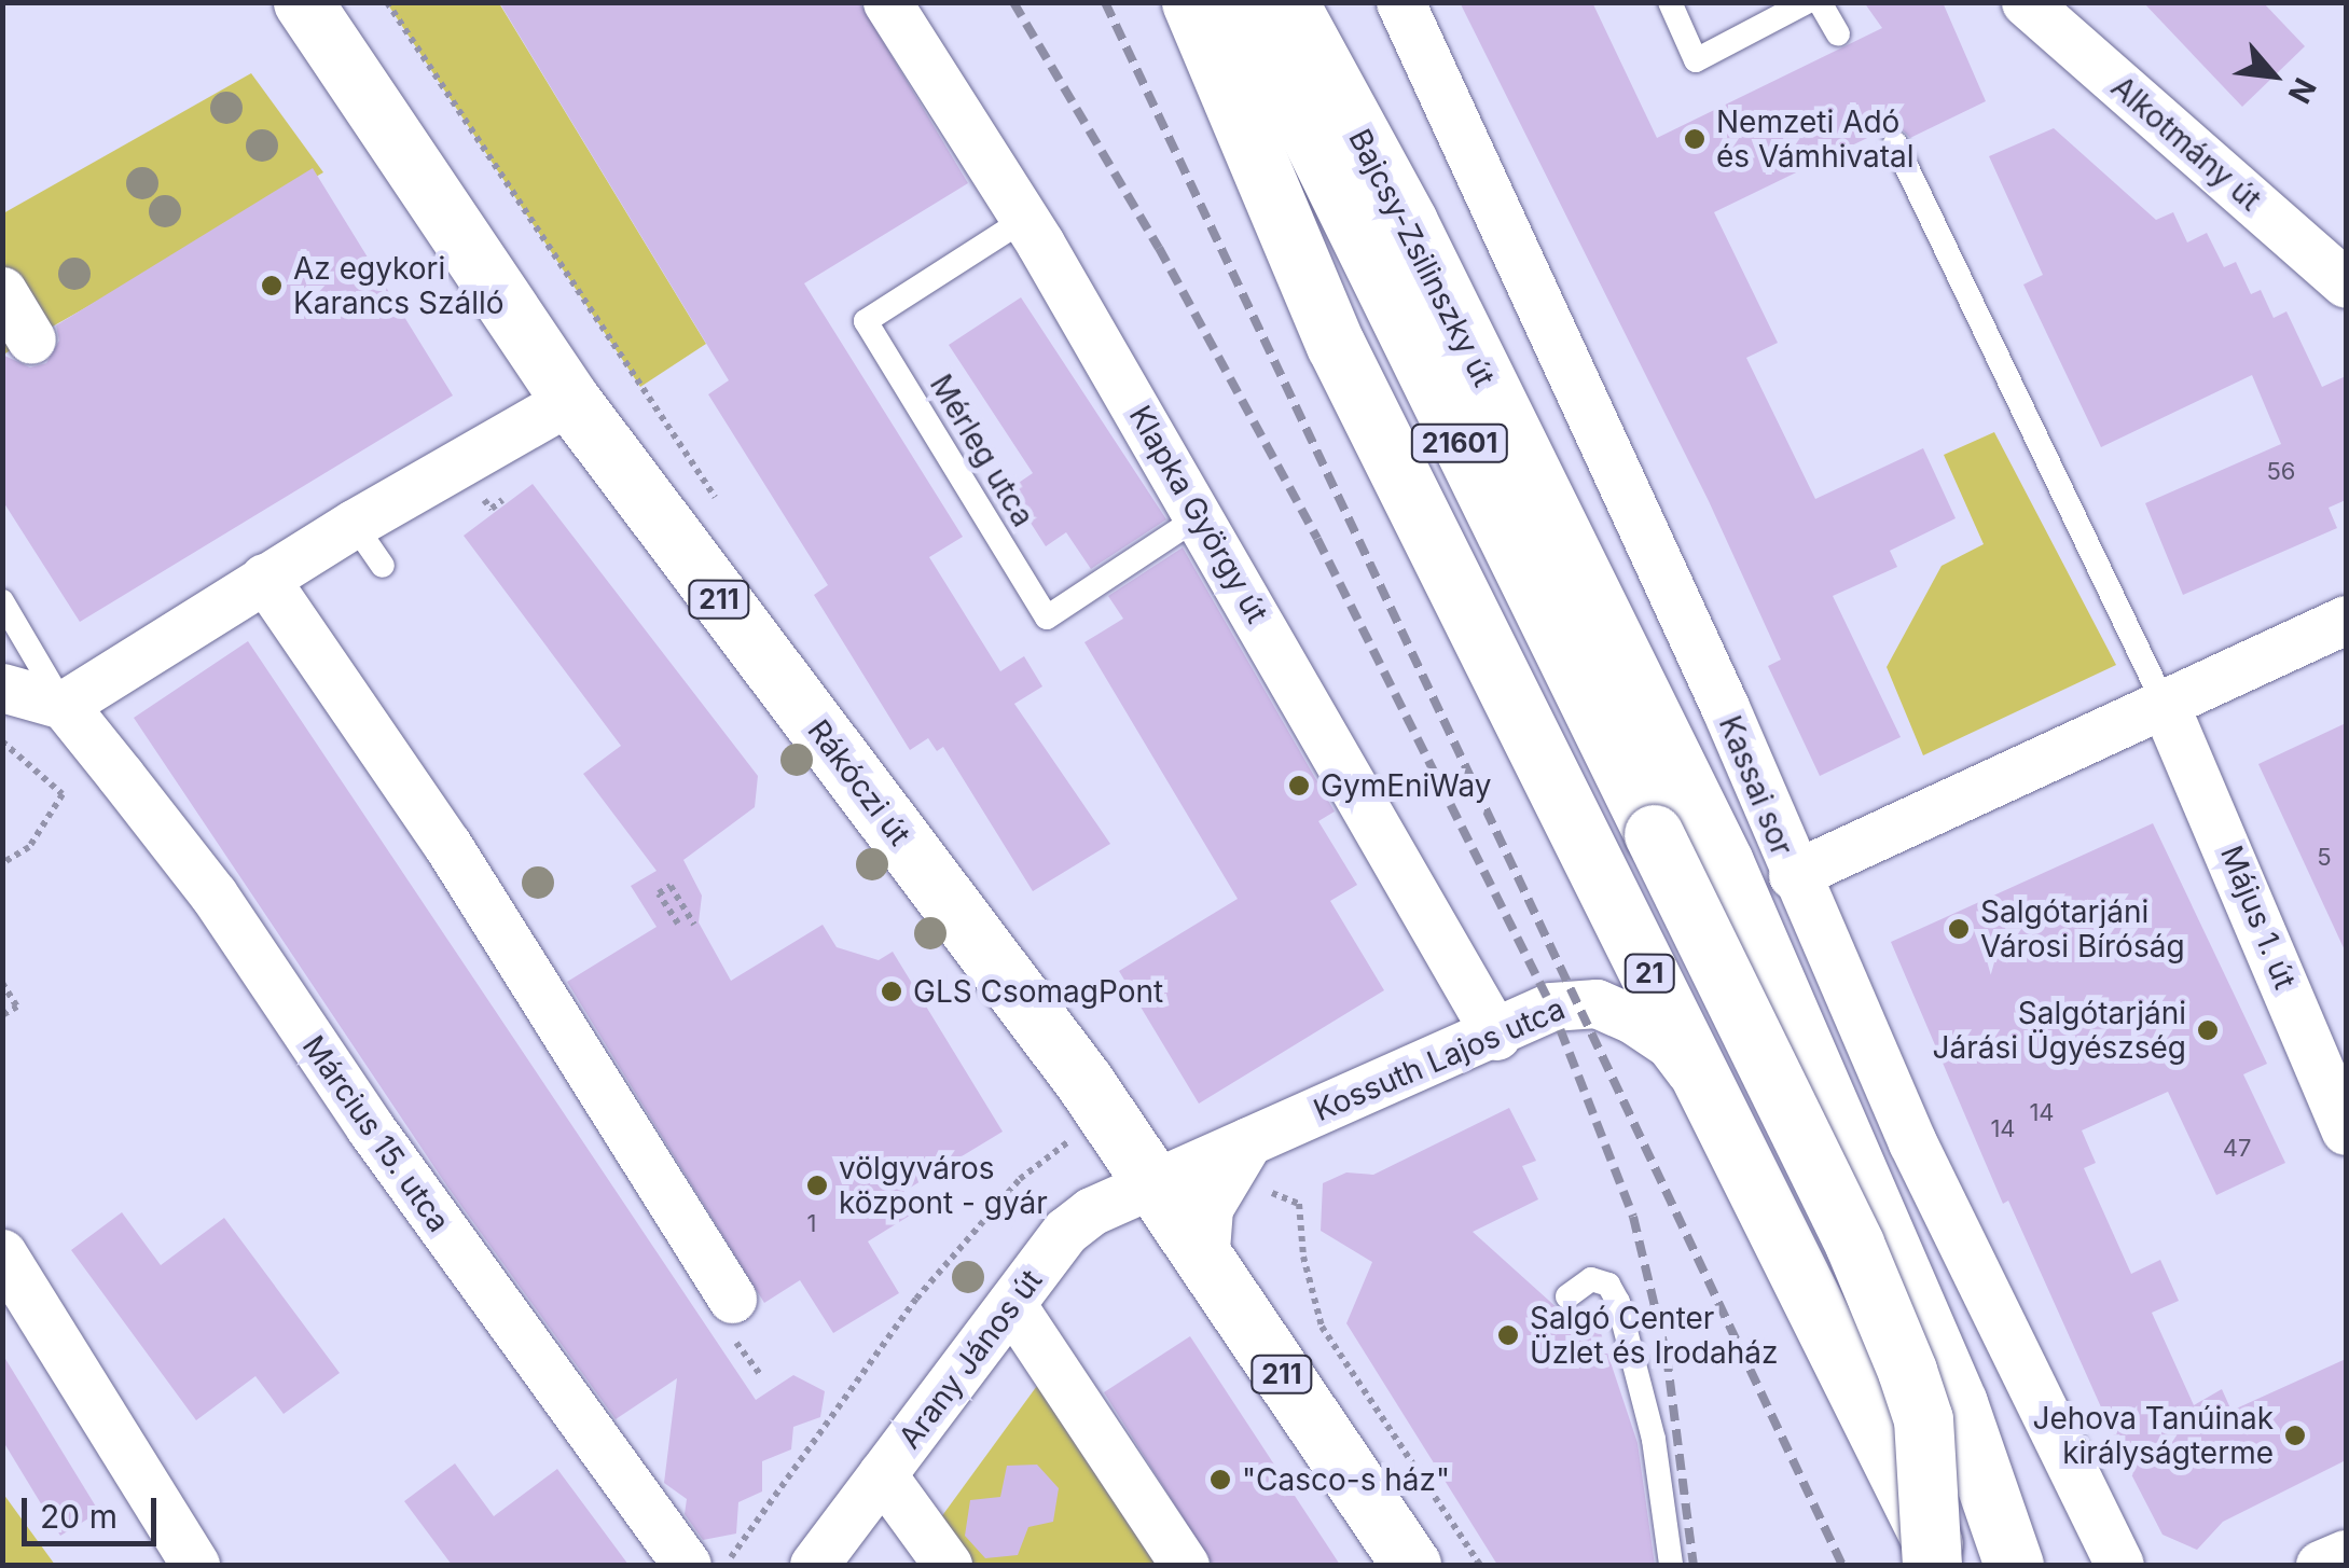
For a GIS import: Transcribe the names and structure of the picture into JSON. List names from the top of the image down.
{
  "streets": {
    "main road": [
      "Bajcsy-Zsilinszky út",
      "21601",
      "211",
      "Rákóczi út",
      "21"
    ],
    "street": [
      "Alkotmány út",
      "Klapka György út",
      "Kassai sor",
      "Május 1. út",
      "Kossuth Lajos utca",
      "Március 15. utca",
      "Arany János út"
    ],
    "lane": ["Mérleg utca"]
  },
  "crossings": [
    ["Mérleg utca", "Klapka György út"],
    ["Klapka György út", "Kossuth Lajos utca"],
    ["Rákóczi út", "Kossuth Lajos utca"],
    ["Rákóczi út", "Arany János út"],
    ["21", "Kossuth Lajos utca"],
    ["Kossuth Lajos utca", "Arany János út"]
  ],
  "places": [
    "Nemzeti Adó és Vámhivatal",
    "Az egykori Karancs Szálló",
    "GymEniWay",
    "Salgótarjáni Városi Bíróság",
    "GLS CsomagPont",
    "Salgótarjáni Járási Ügyészség",
    "völgyváros központ - gyár",
    "Salgó Center Üzlet és Irodaház",
    "Jehova Tanúinak királyságterme",
    "\"Casco-s ház\""
  ],
  "house_numbers": [
    "56",
    "5",
    "14",
    "14",
    "47",
    "1"
  ],
  "scale_bar": "20 m",
  "north": "bottom right"
}
